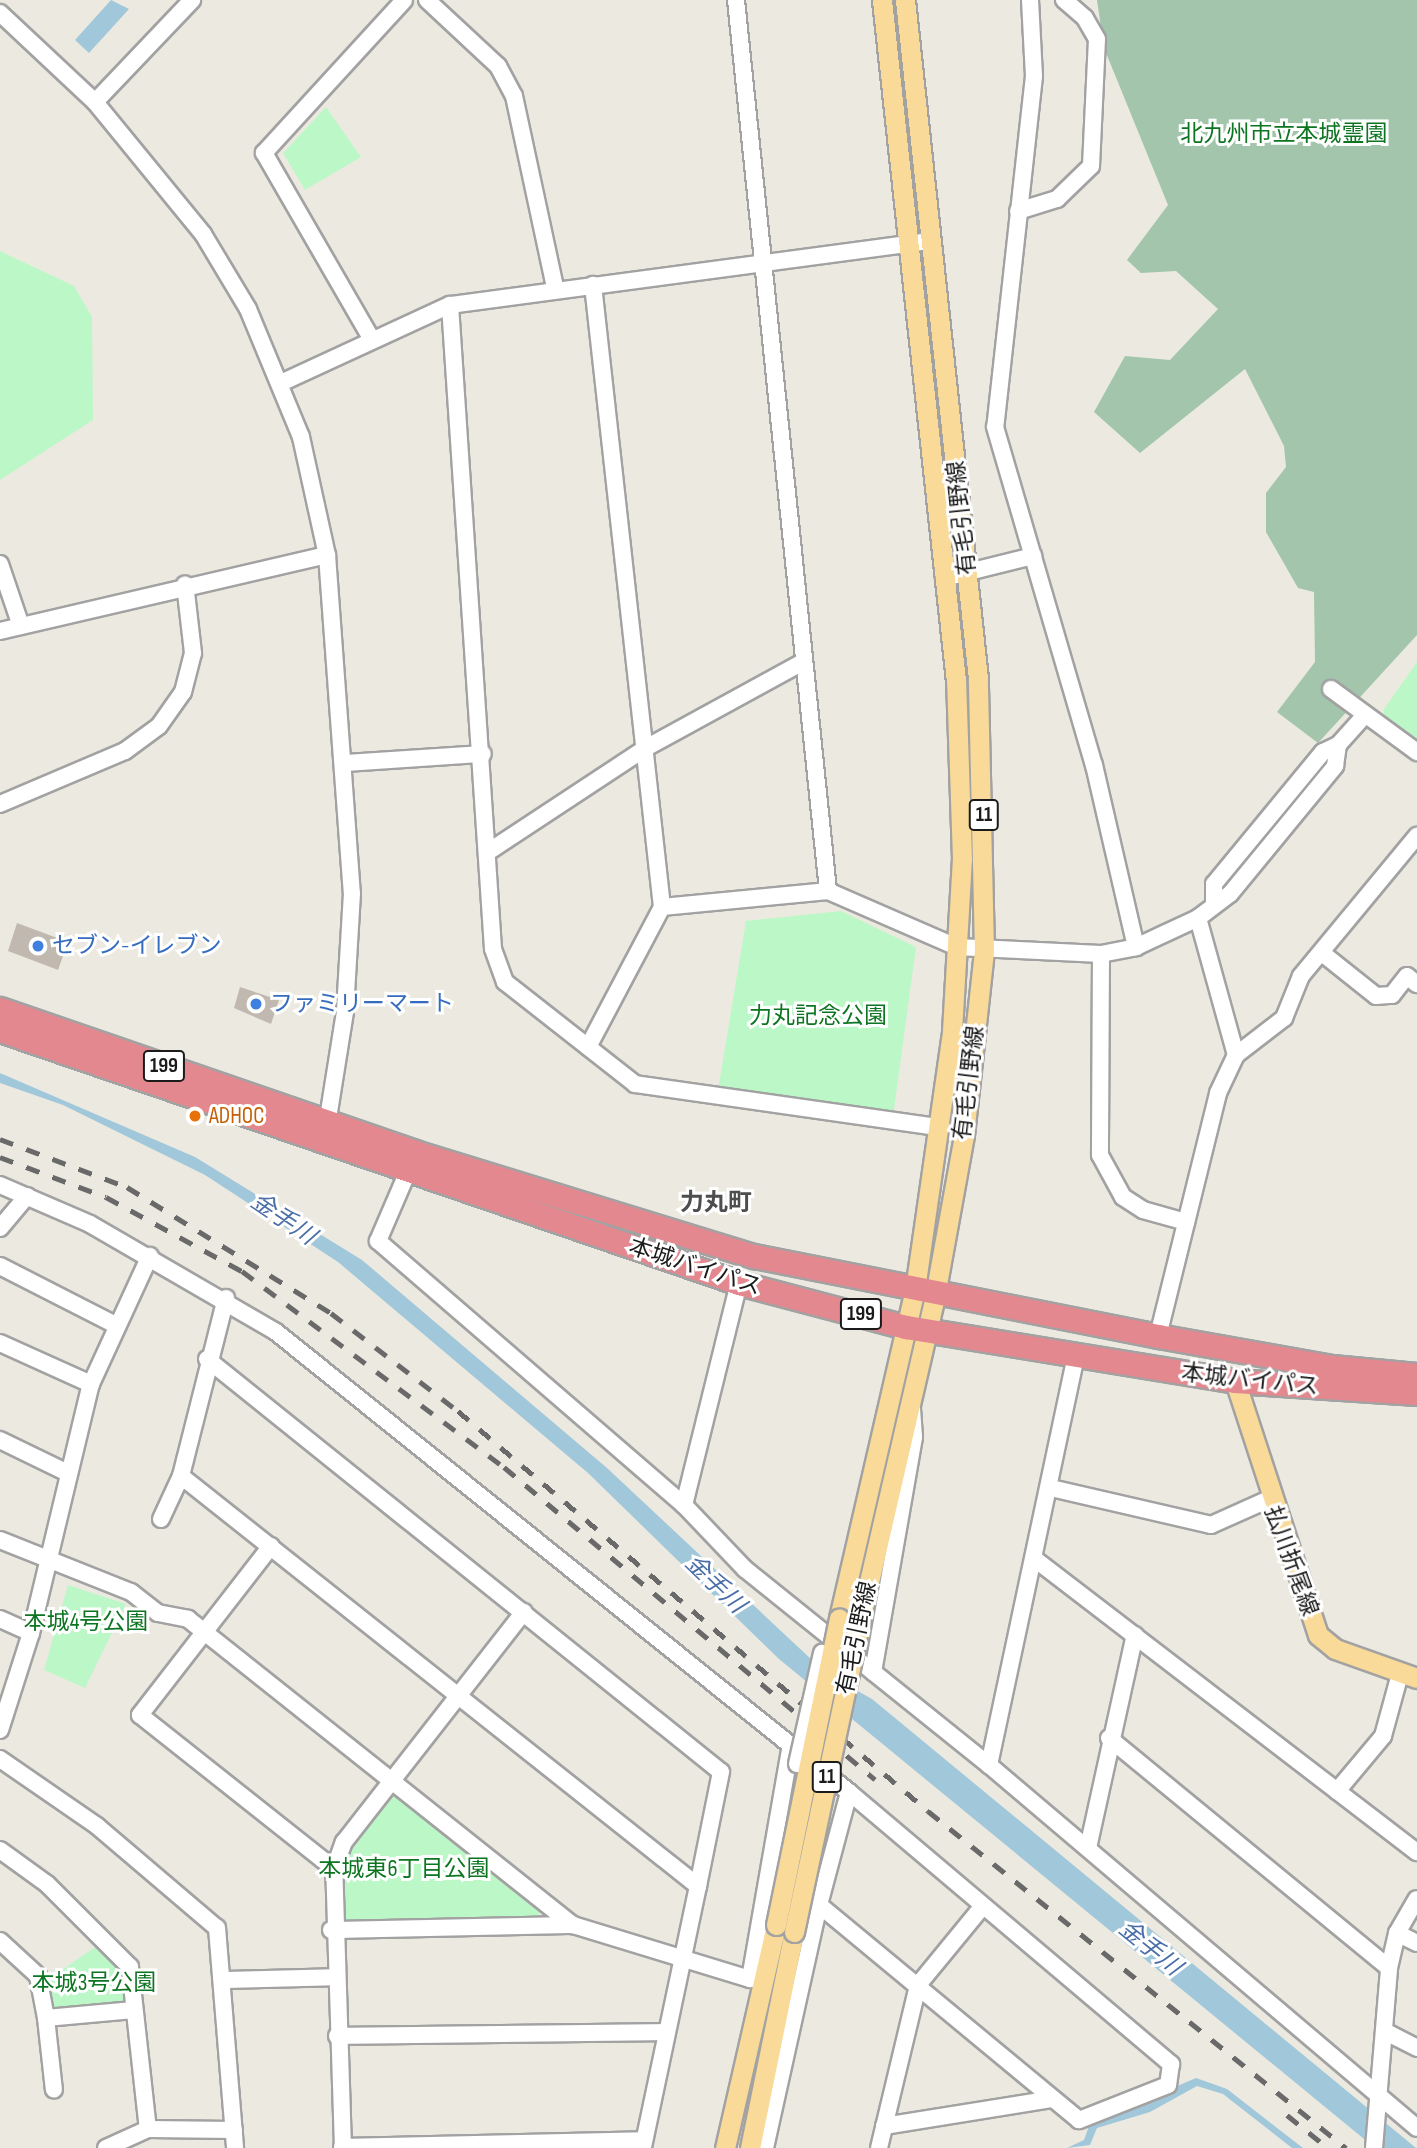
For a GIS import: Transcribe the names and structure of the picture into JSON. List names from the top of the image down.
{
  "streets": {
    "highway": ["199", "本城バイパス"],
    "main road": ["有毛引野線", "11", "払川折尾線"]
  },
  "crossings": [
    ["有毛引野線", "本城バイパス"],
    ["本城バイパス", "払川折尾線"]
  ],
  "districts": ["力丸町"],
  "water": ["金手川"],
  "parks": [
    "北九州市立本城霊園",
    "力丸記念公園",
    "本城4号公園",
    "本城東6丁目公園",
    "本城3号公園"
  ],
  "places": ["セブン-イレブン", "ファミリーマート", "ADHOC"]
}
